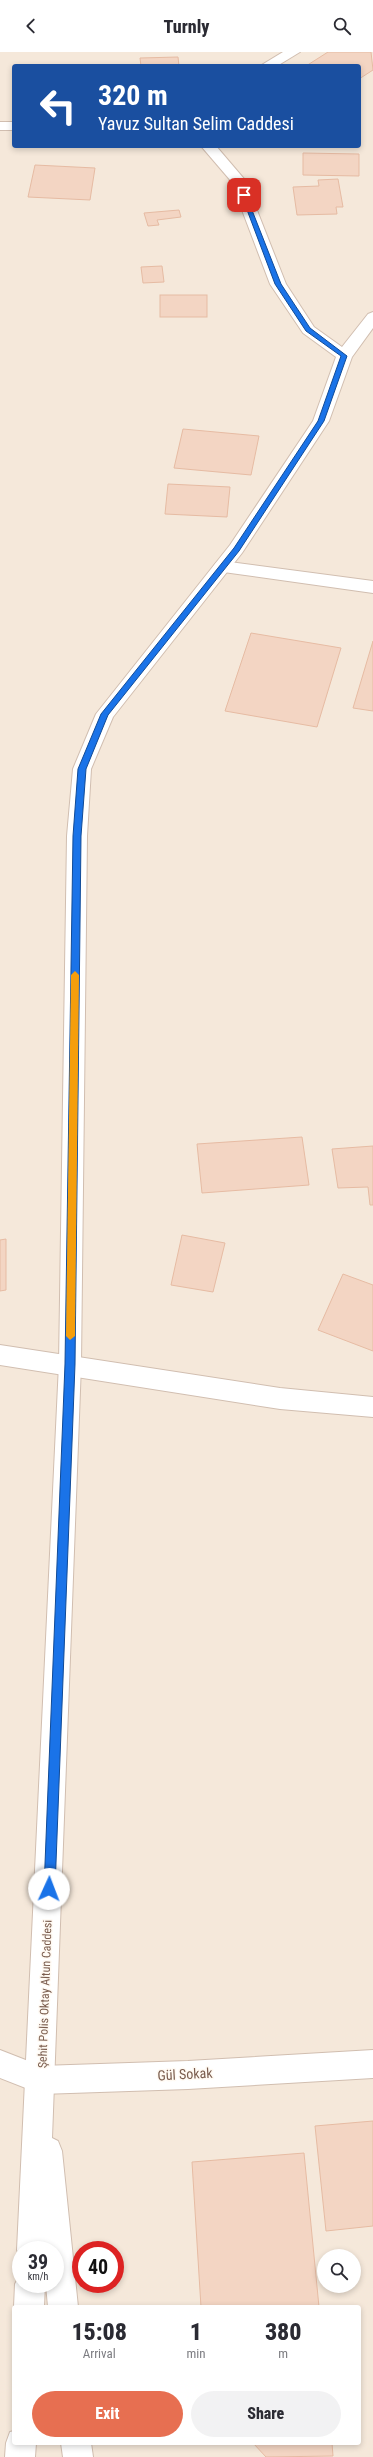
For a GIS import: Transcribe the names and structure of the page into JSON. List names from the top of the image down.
{
  "streets": {
    "street": ["Şehit Polis Oktay Altun Caddesi", "Gül Sokak"]
  },
  "crossings": [
    ["Şehit Polis Oktay Altun Caddesi", "Gül Sokak"]
  ],
  "page": {
    "header": "Turnly",
    "turn": ["320 m", "Yavuz Sultan Selim Caddesi"],
    "speed": "39 km/h",
    "limit": "40",
    "eta": [
      "15:08",
      "Arrival",
      "1",
      "min",
      "380",
      "m"
    ],
    "buttons": ["Exit", "Share"]
  }
}
